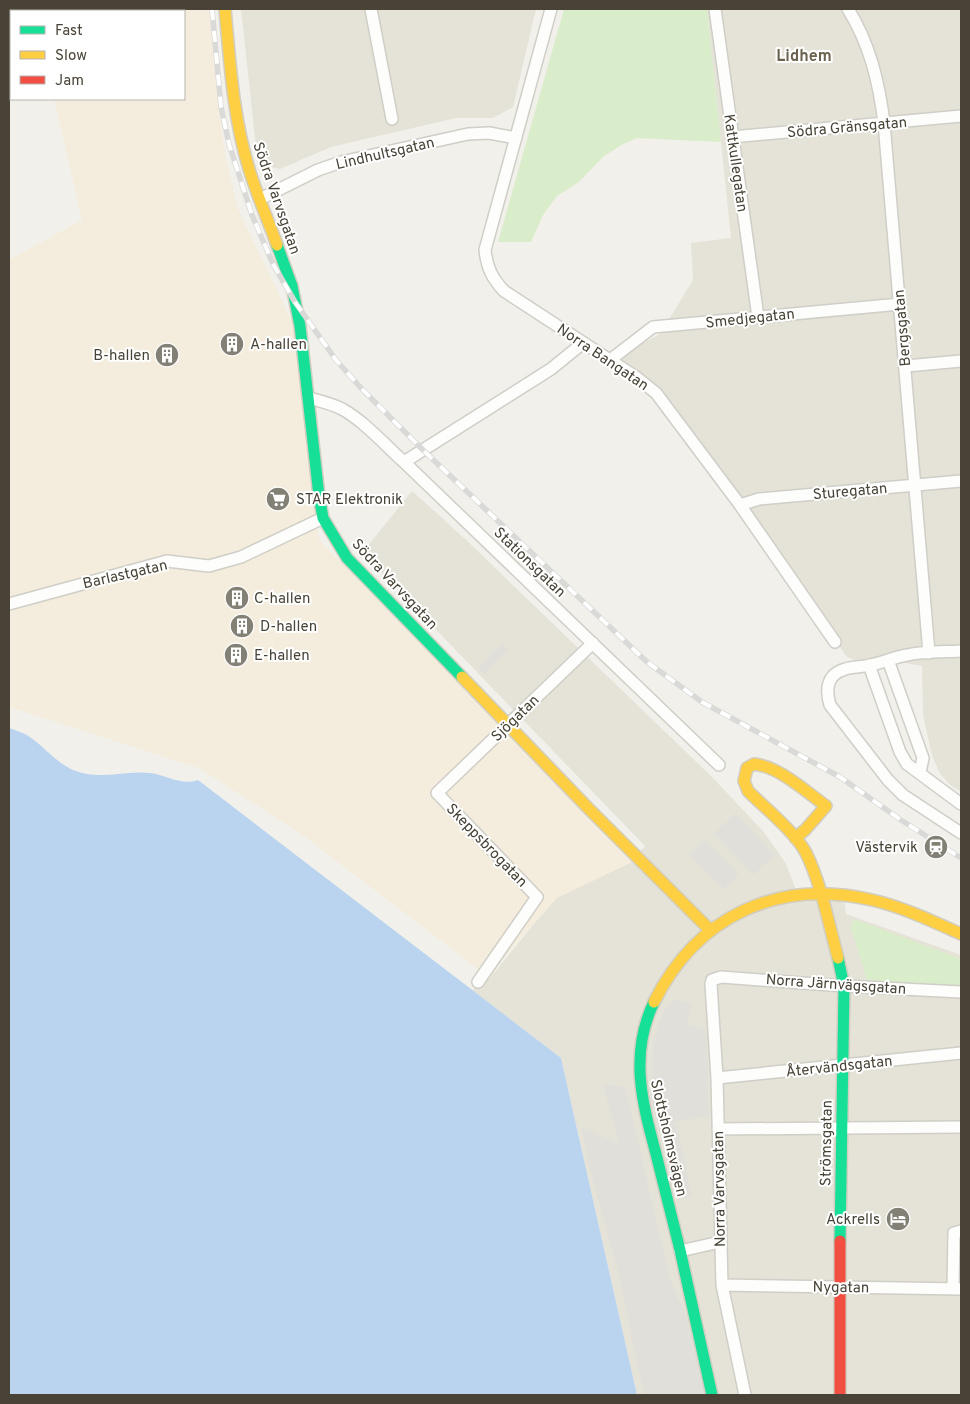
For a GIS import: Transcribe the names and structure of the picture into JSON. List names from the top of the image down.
{
  "streets": {
    "street": [
      "Södra Gränsgatan",
      "Lindhultsgatan",
      "Kattkullegatan",
      "Södra Varvsgatan",
      "Smedjegatan",
      "Bergsgatan",
      "Norra Bangatan",
      "Sturegatan",
      "Stationsgatan",
      "Barlastgatan",
      "Sjögatan",
      "Skeppsbrogatan",
      "Norra Järnvägsgatan",
      "Återvändsgatan",
      "Slottsholmsvägen",
      "Strömsgatan",
      "Norra Varvsgatan",
      "Nygatan"
    ]
  },
  "crossings": [
    ["Södra Gränsgatan", "Kattkullegatan"],
    ["Södra Gränsgatan", "Bergsgatan"],
    ["Lindhultsgatan", "Södra Varvsgatan"],
    ["Lindhultsgatan", "Norra Bangatan"],
    ["Kattkullegatan", "Smedjegatan"],
    ["Södra Varvsgatan", "Stationsgatan"],
    ["Södra Varvsgatan", "Barlastgatan"],
    ["Södra Varvsgatan", "Sjögatan"],
    ["Södra Varvsgatan", "Slottsholmsvägen"],
    ["Smedjegatan", "Bergsgatan"],
    ["Smedjegatan", "Norra Bangatan"],
    ["Bergsgatan", "Sturegatan"],
    ["Norra Bangatan", "Sturegatan"],
    ["Stationsgatan", "Sjögatan"],
    ["Sjögatan", "Skeppsbrogatan"],
    ["Norra Järnvägsgatan", "Strömsgatan"],
    ["Norra Järnvägsgatan", "Norra Varvsgatan"],
    ["Återvändsgatan", "Strömsgatan"],
    ["Återvändsgatan", "Norra Varvsgatan"],
    ["Slottsholmsvägen", "Strömsgatan"],
    ["Strömsgatan", "Nygatan"],
    ["Norra Varvsgatan", "Nygatan"]
  ],
  "districts": ["Lidhem"],
  "places": {
    "building": [
      "A-hallen",
      "B-hallen",
      "C-hallen",
      "D-hallen",
      "E-hallen"
    ],
    "supermarket": ["STAR Elektronik"],
    "station": ["Västervik"],
    "hotel": ["Ackrells"]
  },
  "legend": ["Fast", "Slow", "Jam"]
}
